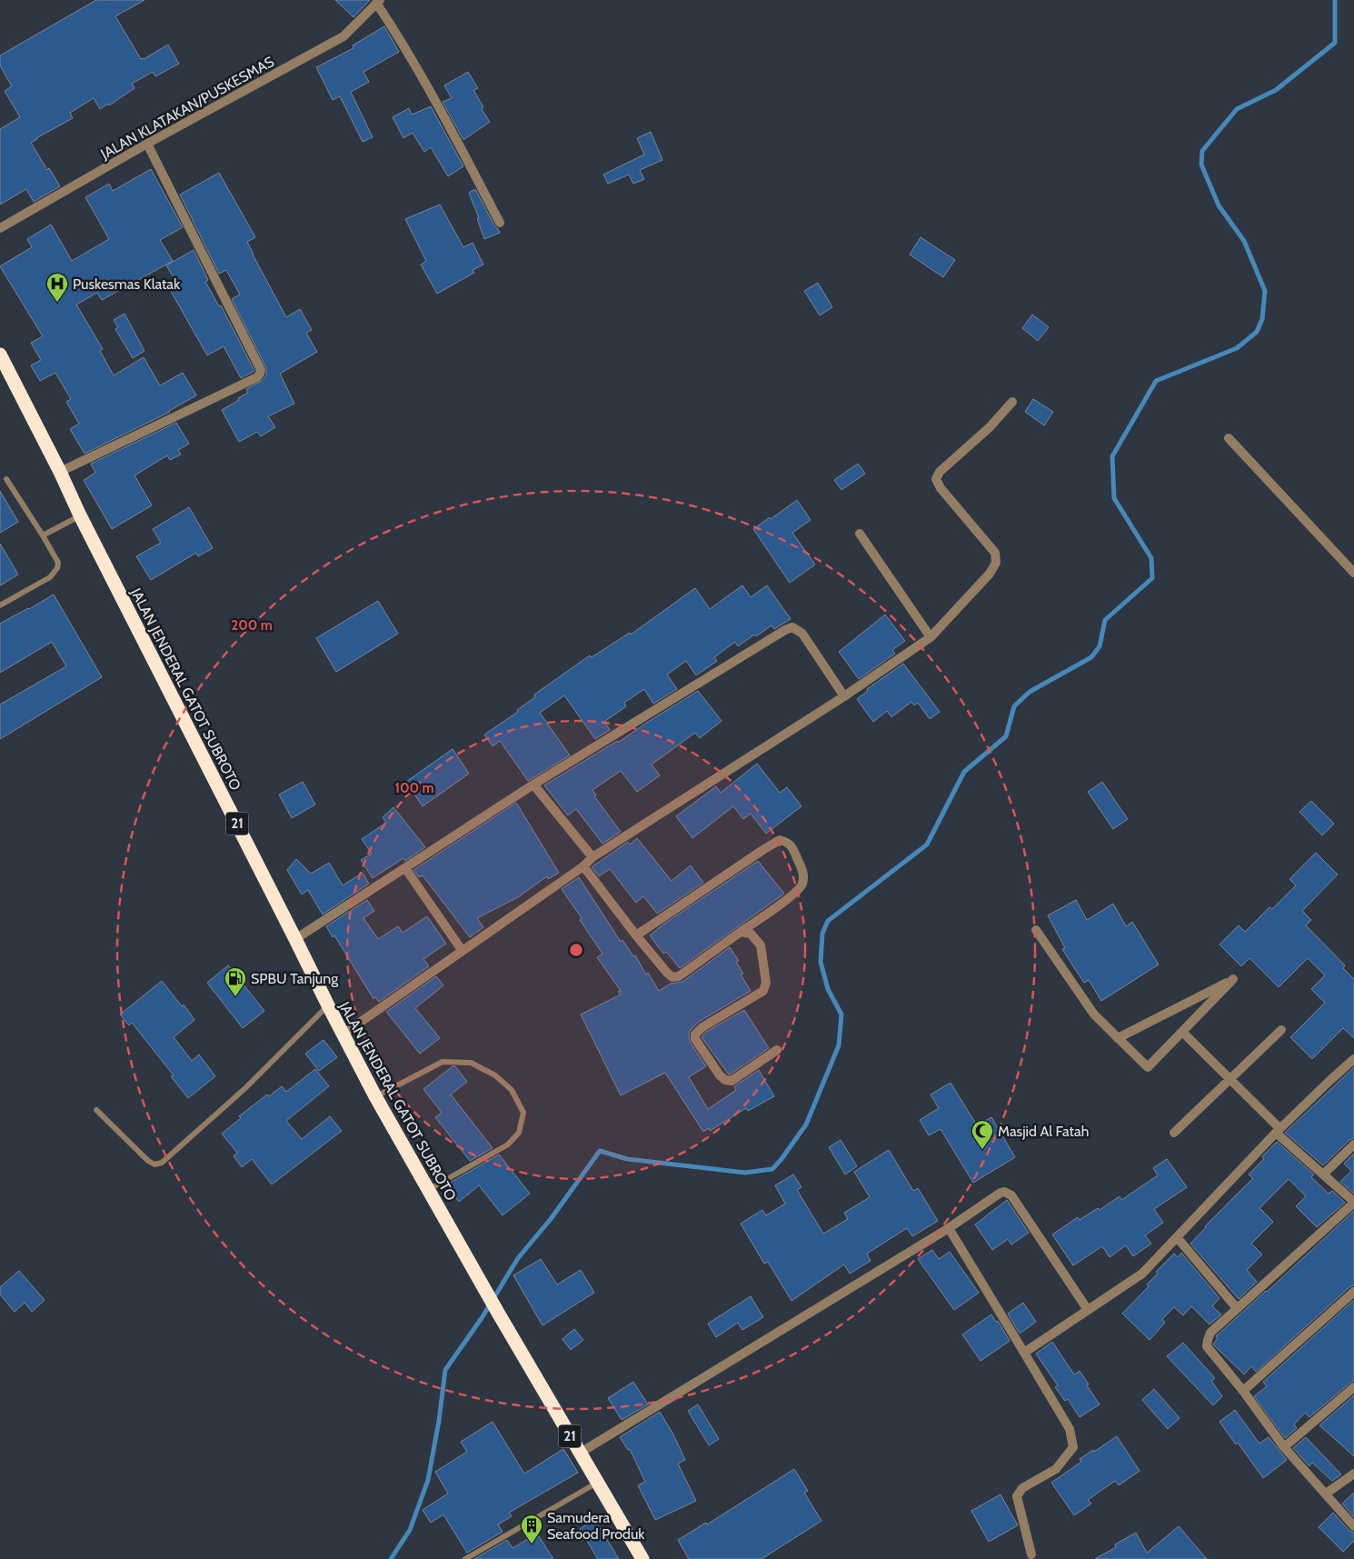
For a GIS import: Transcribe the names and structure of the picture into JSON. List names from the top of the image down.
{
  "streets": {
    "highway": ["JALAN JENDERAL GATOT SUBROTO", "21"],
    "street": ["JALAN KLATAKAN/PUSKESMAS"]
  },
  "places": {
    "hospital": ["Puskesmas Klatak"],
    "fuel station": ["SPBU Tanjung"],
    "mosque": ["Masjid Al Fatah"],
    "building": ["Samudera Seafood Produk"]
  },
  "rings": ["200 m", "100 m"]
}
